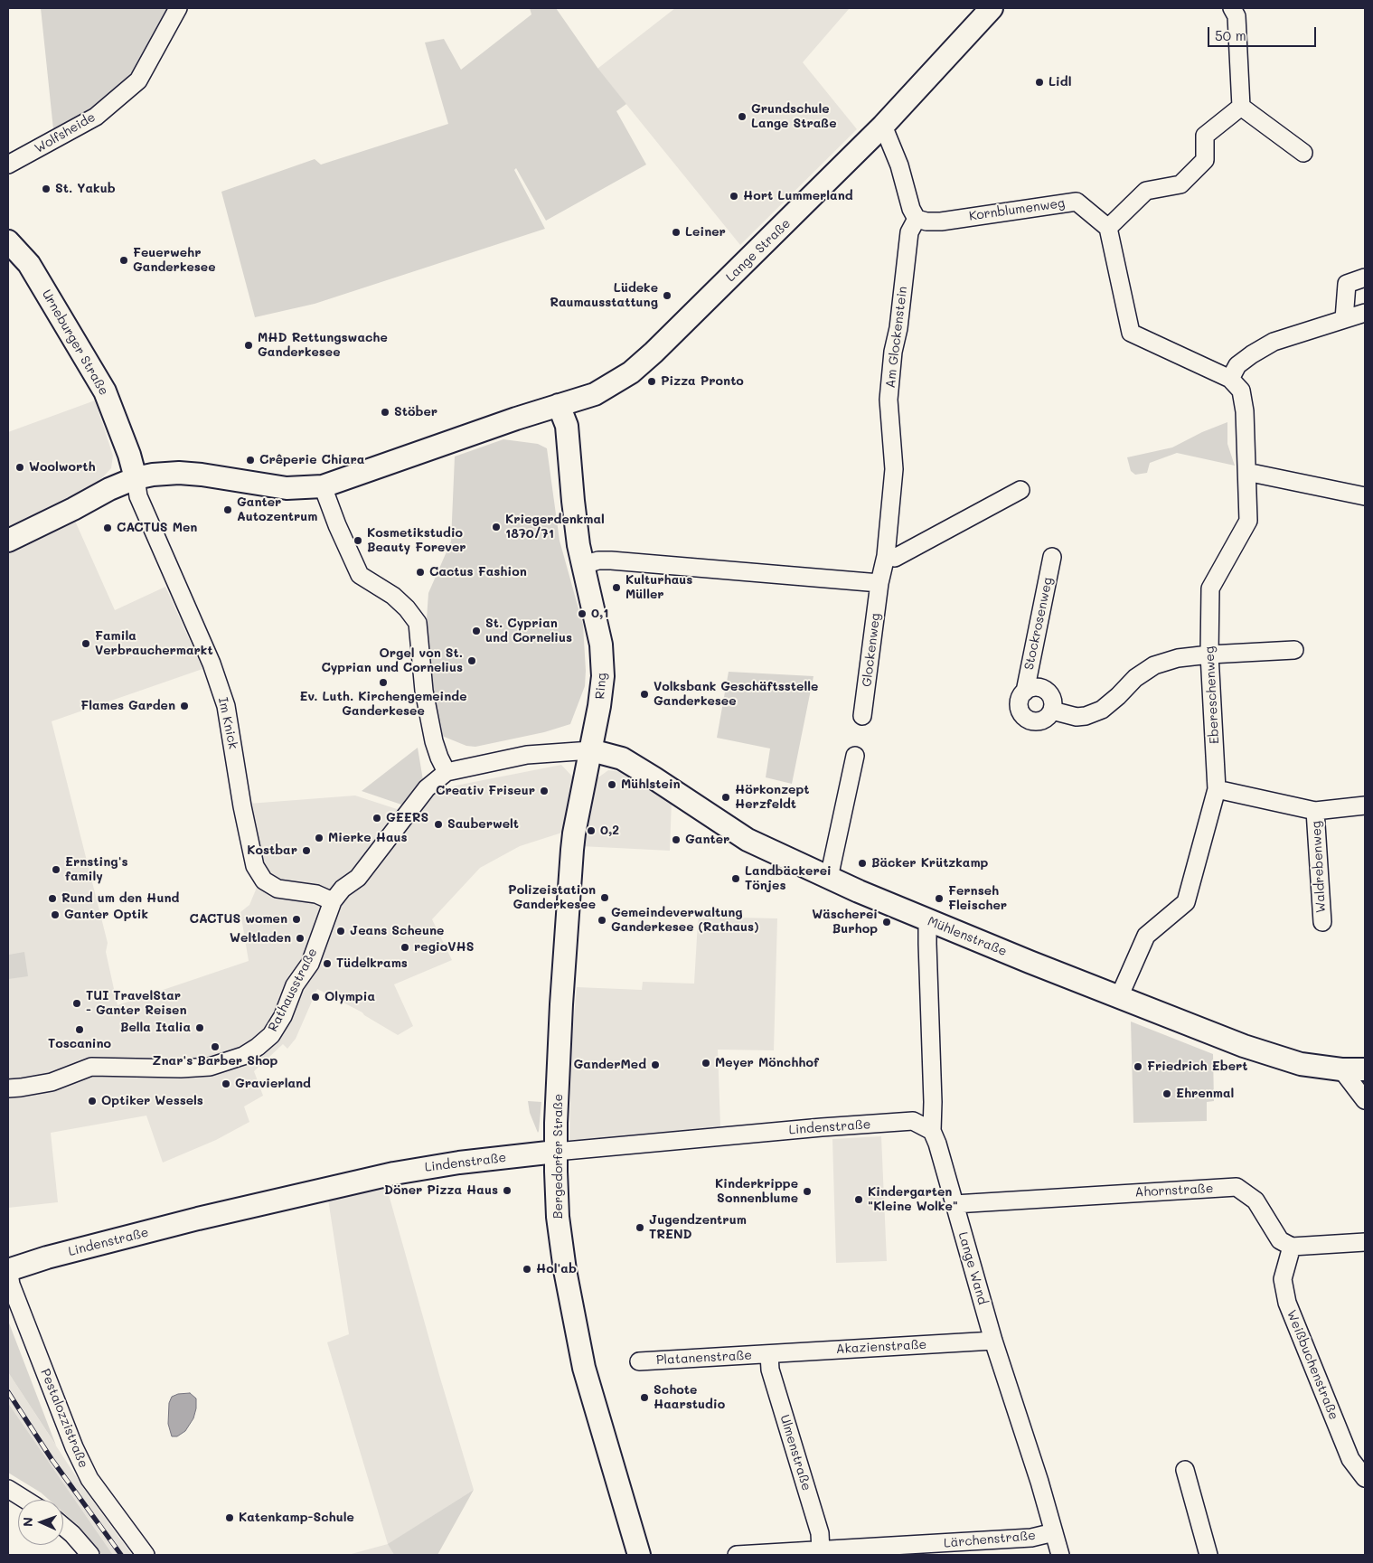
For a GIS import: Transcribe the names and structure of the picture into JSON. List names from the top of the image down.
{
  "streets": {
    "street": [
      "Wolfsheide",
      "Kornblumenweg",
      "Lange Straße",
      "Am Glockenstein",
      "Urneburger Straße",
      "Stockrosenweg",
      "Glockenweg",
      "Ring",
      "Ebereschenweg",
      "Im Knick",
      "Waldrebenweg",
      "Mühlenstraße",
      "Rathausstraße",
      "Lindenstraße",
      "Bergedorfer Straße",
      "Ahornstraße",
      "Lange Wand",
      "Akazienstraße",
      "Platanenstraße",
      "Weißbuchenstraße",
      "Pestalozzistraße",
      "Ulmenstraße",
      "Lärchenstraße"
    ]
  },
  "crossings": [
    ["Kornblumenweg", "Am Glockenstein"],
    ["Lange Straße", "Ring"],
    ["Am Glockenstein", "Glockenweg"],
    ["Urneburger Straße", "Im Knick"],
    ["Ring", "Mühlenstraße"],
    ["Ring", "Bergedorfer Straße"],
    ["Ebereschenweg", "Mühlenstraße"],
    ["Im Knick", "Rathausstraße"],
    ["Mühlenstraße", "Bergedorfer Straße"],
    ["Mühlenstraße", "Lange Wand"],
    ["Lindenstraße", "Bergedorfer Straße"],
    ["Lindenstraße", "Lange Wand"],
    ["Lindenstraße", "Pestalozzistraße"],
    ["Ahornstraße", "Lange Wand"],
    ["Ahornstraße", "Weißbuchenstraße"],
    ["Lange Wand", "Akazienstraße"],
    ["Lange Wand", "Lärchenstraße"],
    ["Akazienstraße", "Platanenstraße"],
    ["Akazienstraße", "Ulmenstraße"],
    ["Platanenstraße", "Ulmenstraße"],
    ["Ulmenstraße", "Lärchenstraße"]
  ],
  "places": [
    "Lidl",
    "Grundschule Lange Straße",
    "St. Yakub",
    "Hort Lummerland",
    "Leiner",
    "Feuerwehr Ganderkesee",
    "Lüdeke Raumausstattung",
    "MHD Rettungswache Ganderkesee",
    "Pizza Pronto",
    "Stöber",
    "Crêperie Chiara",
    "Woolworth",
    "Ganter Autozentrum",
    "Kriegerdenkmal 1870/71",
    "CACTUS Men",
    "Kosmetikstudio Beauty Forever",
    "Cactus Fashion",
    "Kulturhaus Müller",
    "0,1",
    "St. Cyprian und Cornelius",
    "Famila Verbrauchermarkt",
    "Orgel von St. Cyprian und Cornelius",
    "Ev. Luth. Kirchengemeinde Ganderkesee",
    "Volksbank Geschäftsstelle Ganderkesee",
    "Flames Garden",
    "Mühlstein",
    "Creativ Friseur",
    "Hörkonzept Herzfeldt",
    "GEERS",
    "Sauberwelt",
    "0,2",
    "Mierke Haus",
    "Ganter",
    "Kostbar",
    "Bäcker Krützkamp",
    "Ernsting's family",
    "Landbäckerei Tönjes",
    "Polizeistation Ganderkesee",
    "Rund um den Hund",
    "Fernseh Fleischer",
    "Ganter Optik",
    "CACTUS women",
    "Gemeindeverwaltung Ganderkesee (Rathaus)",
    "Wäscherei Burhop",
    "Jeans Scheune",
    "Weltladen",
    "regioVHS",
    "Tüdelkrams",
    "Olympia",
    "TUI TravelStar - Ganter Reisen",
    "Bella Italia",
    "Toscanino",
    "Znar's Barber Shop",
    "Meyer Mönchhof",
    "GanderMed",
    "Friedrich Ebert",
    "Gravierland",
    "Ehrenmal",
    "Optiker Wessels",
    "Döner Pizza Haus",
    "Kinderkrippe Sonnenblume",
    "Kindergarten \"Kleine Wolke\"",
    "Jugendzentrum TREND",
    "Hol'ab",
    "Schote Haarstudio",
    "Katenkamp-Schule"
  ],
  "scale_bar": "50 m",
  "north": "left"
}
